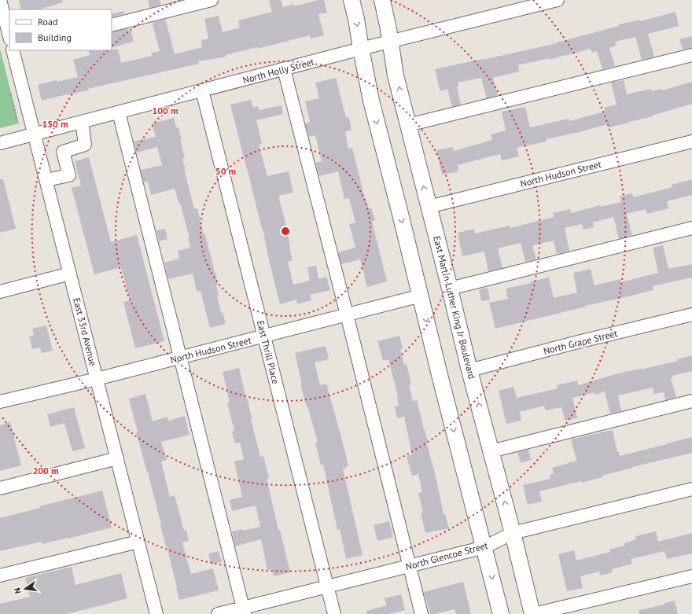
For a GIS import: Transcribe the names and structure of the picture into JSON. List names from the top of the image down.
{
  "streets": {
    "main road": ["East Martin Luther King Jr Boulevard"],
    "street": [
      "North Holly Street",
      "North Hudson Street",
      "East 33rd Avenue",
      "North Grape Street",
      "East Thrill Place",
      "North Glencoe Street"
    ]
  },
  "crossings": [
    ["North Holly Street", "East Martin Luther King Jr Boulevard"],
    ["North Holly Street", "East 33rd Avenue"],
    ["North Holly Street", "East Thrill Place"],
    ["North Hudson Street", "East Martin Luther King Jr Boulevard"],
    ["North Hudson Street", "East 33rd Avenue"],
    ["North Hudson Street", "East Thrill Place"],
    ["East Martin Luther King Jr Boulevard", "North Grape Street"],
    ["East Martin Luther King Jr Boulevard", "North Glencoe Street"],
    ["East Thrill Place", "North Glencoe Street"]
  ],
  "legend": ["Road", "Building"],
  "north": "left",
  "rings": [
    "100 m",
    "150 m",
    "50 m",
    "200 m"
  ]
}
